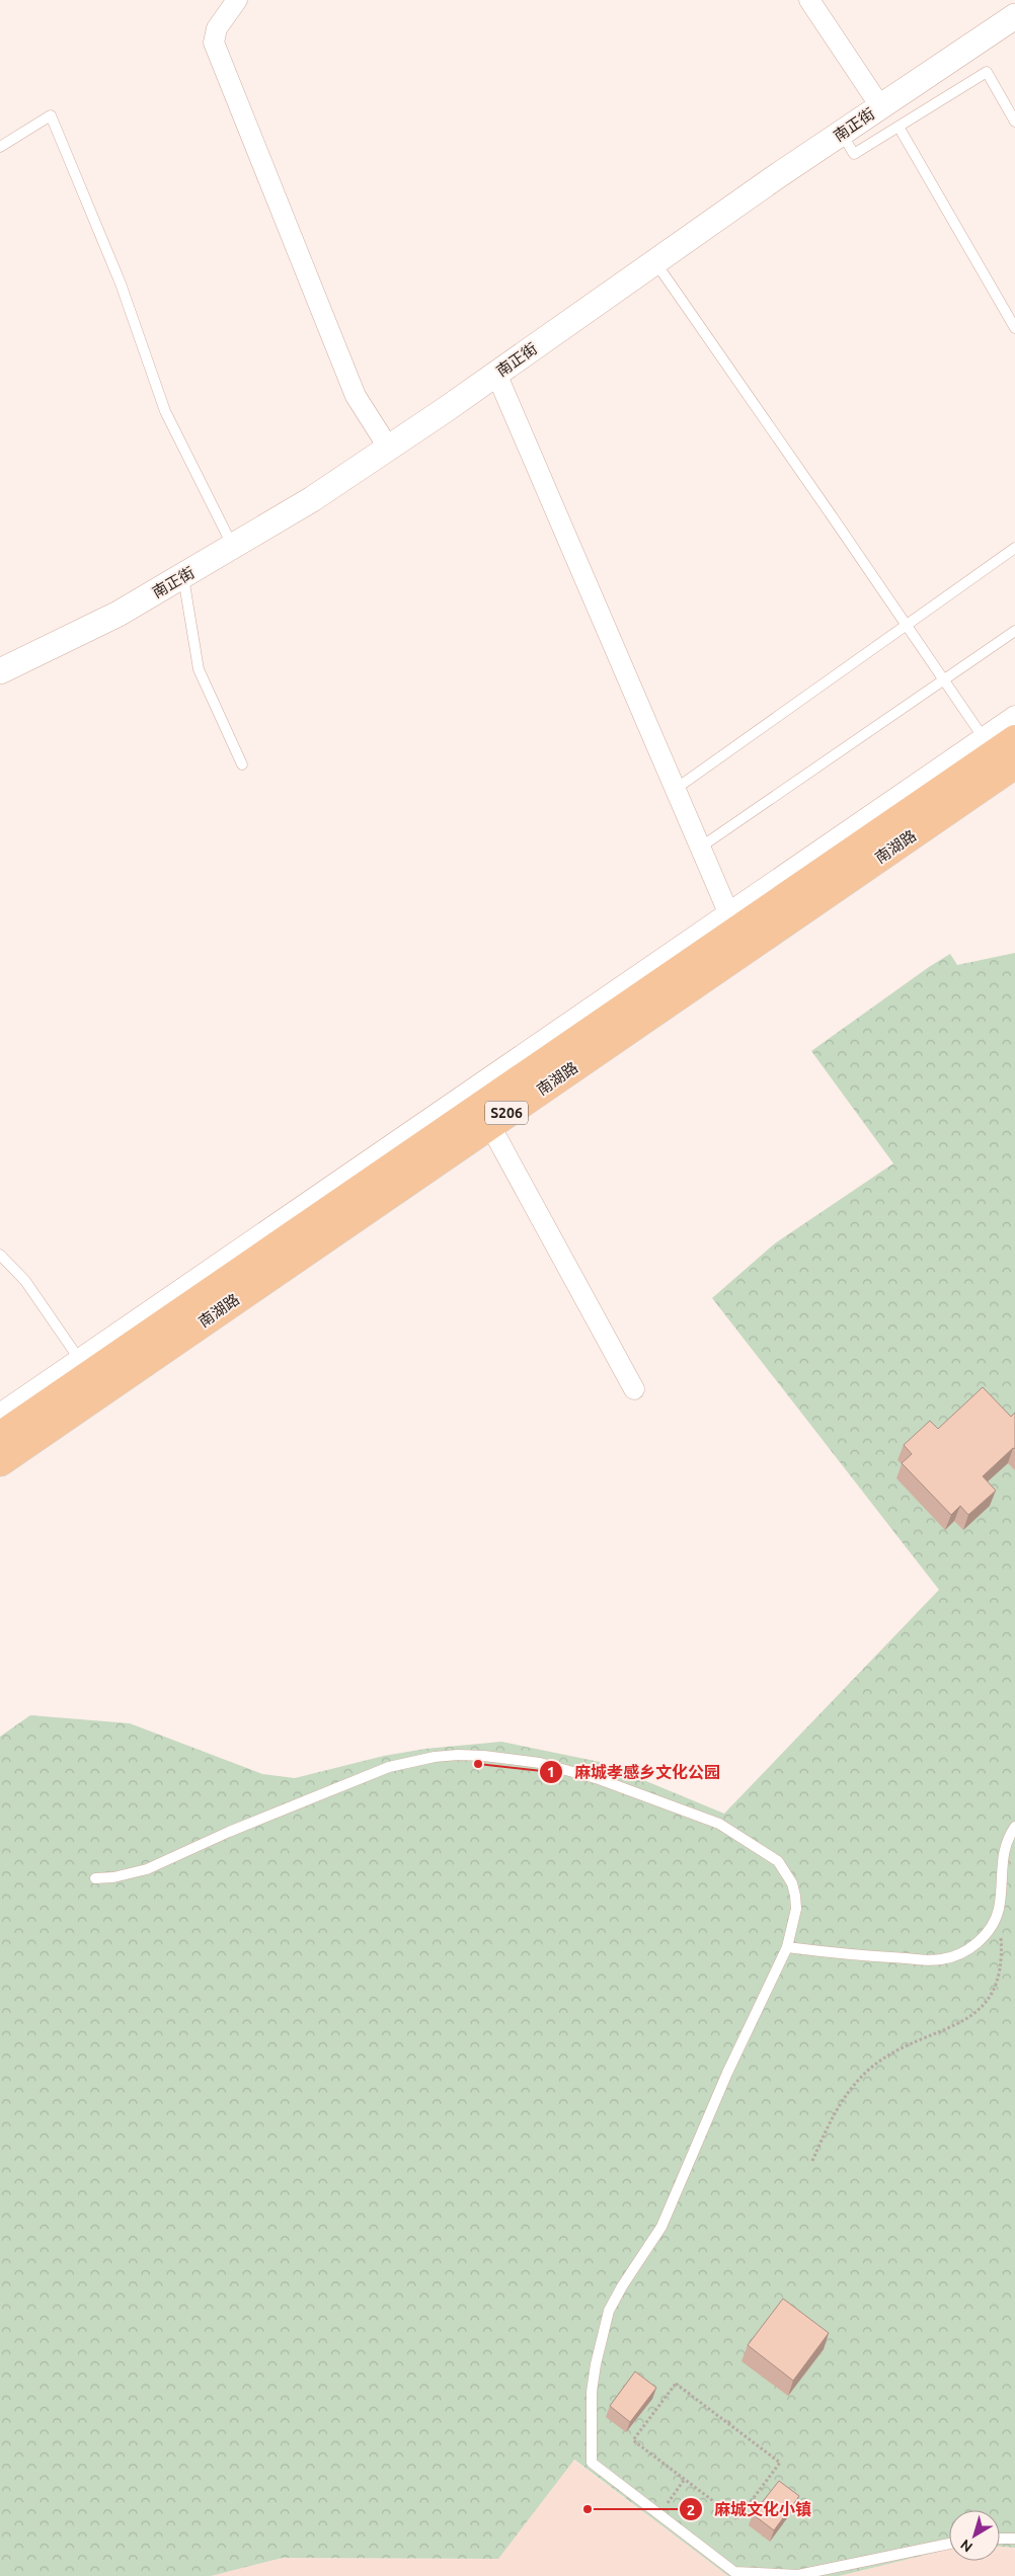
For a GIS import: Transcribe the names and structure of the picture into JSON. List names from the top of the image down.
{
  "streets": {
    "main road": ["南湖路", "S206"],
    "street": ["南正街"]
  },
  "places": ["麻城孝感乡文化公园", "麻城文化小镇"],
  "north": "bottom left"
}
